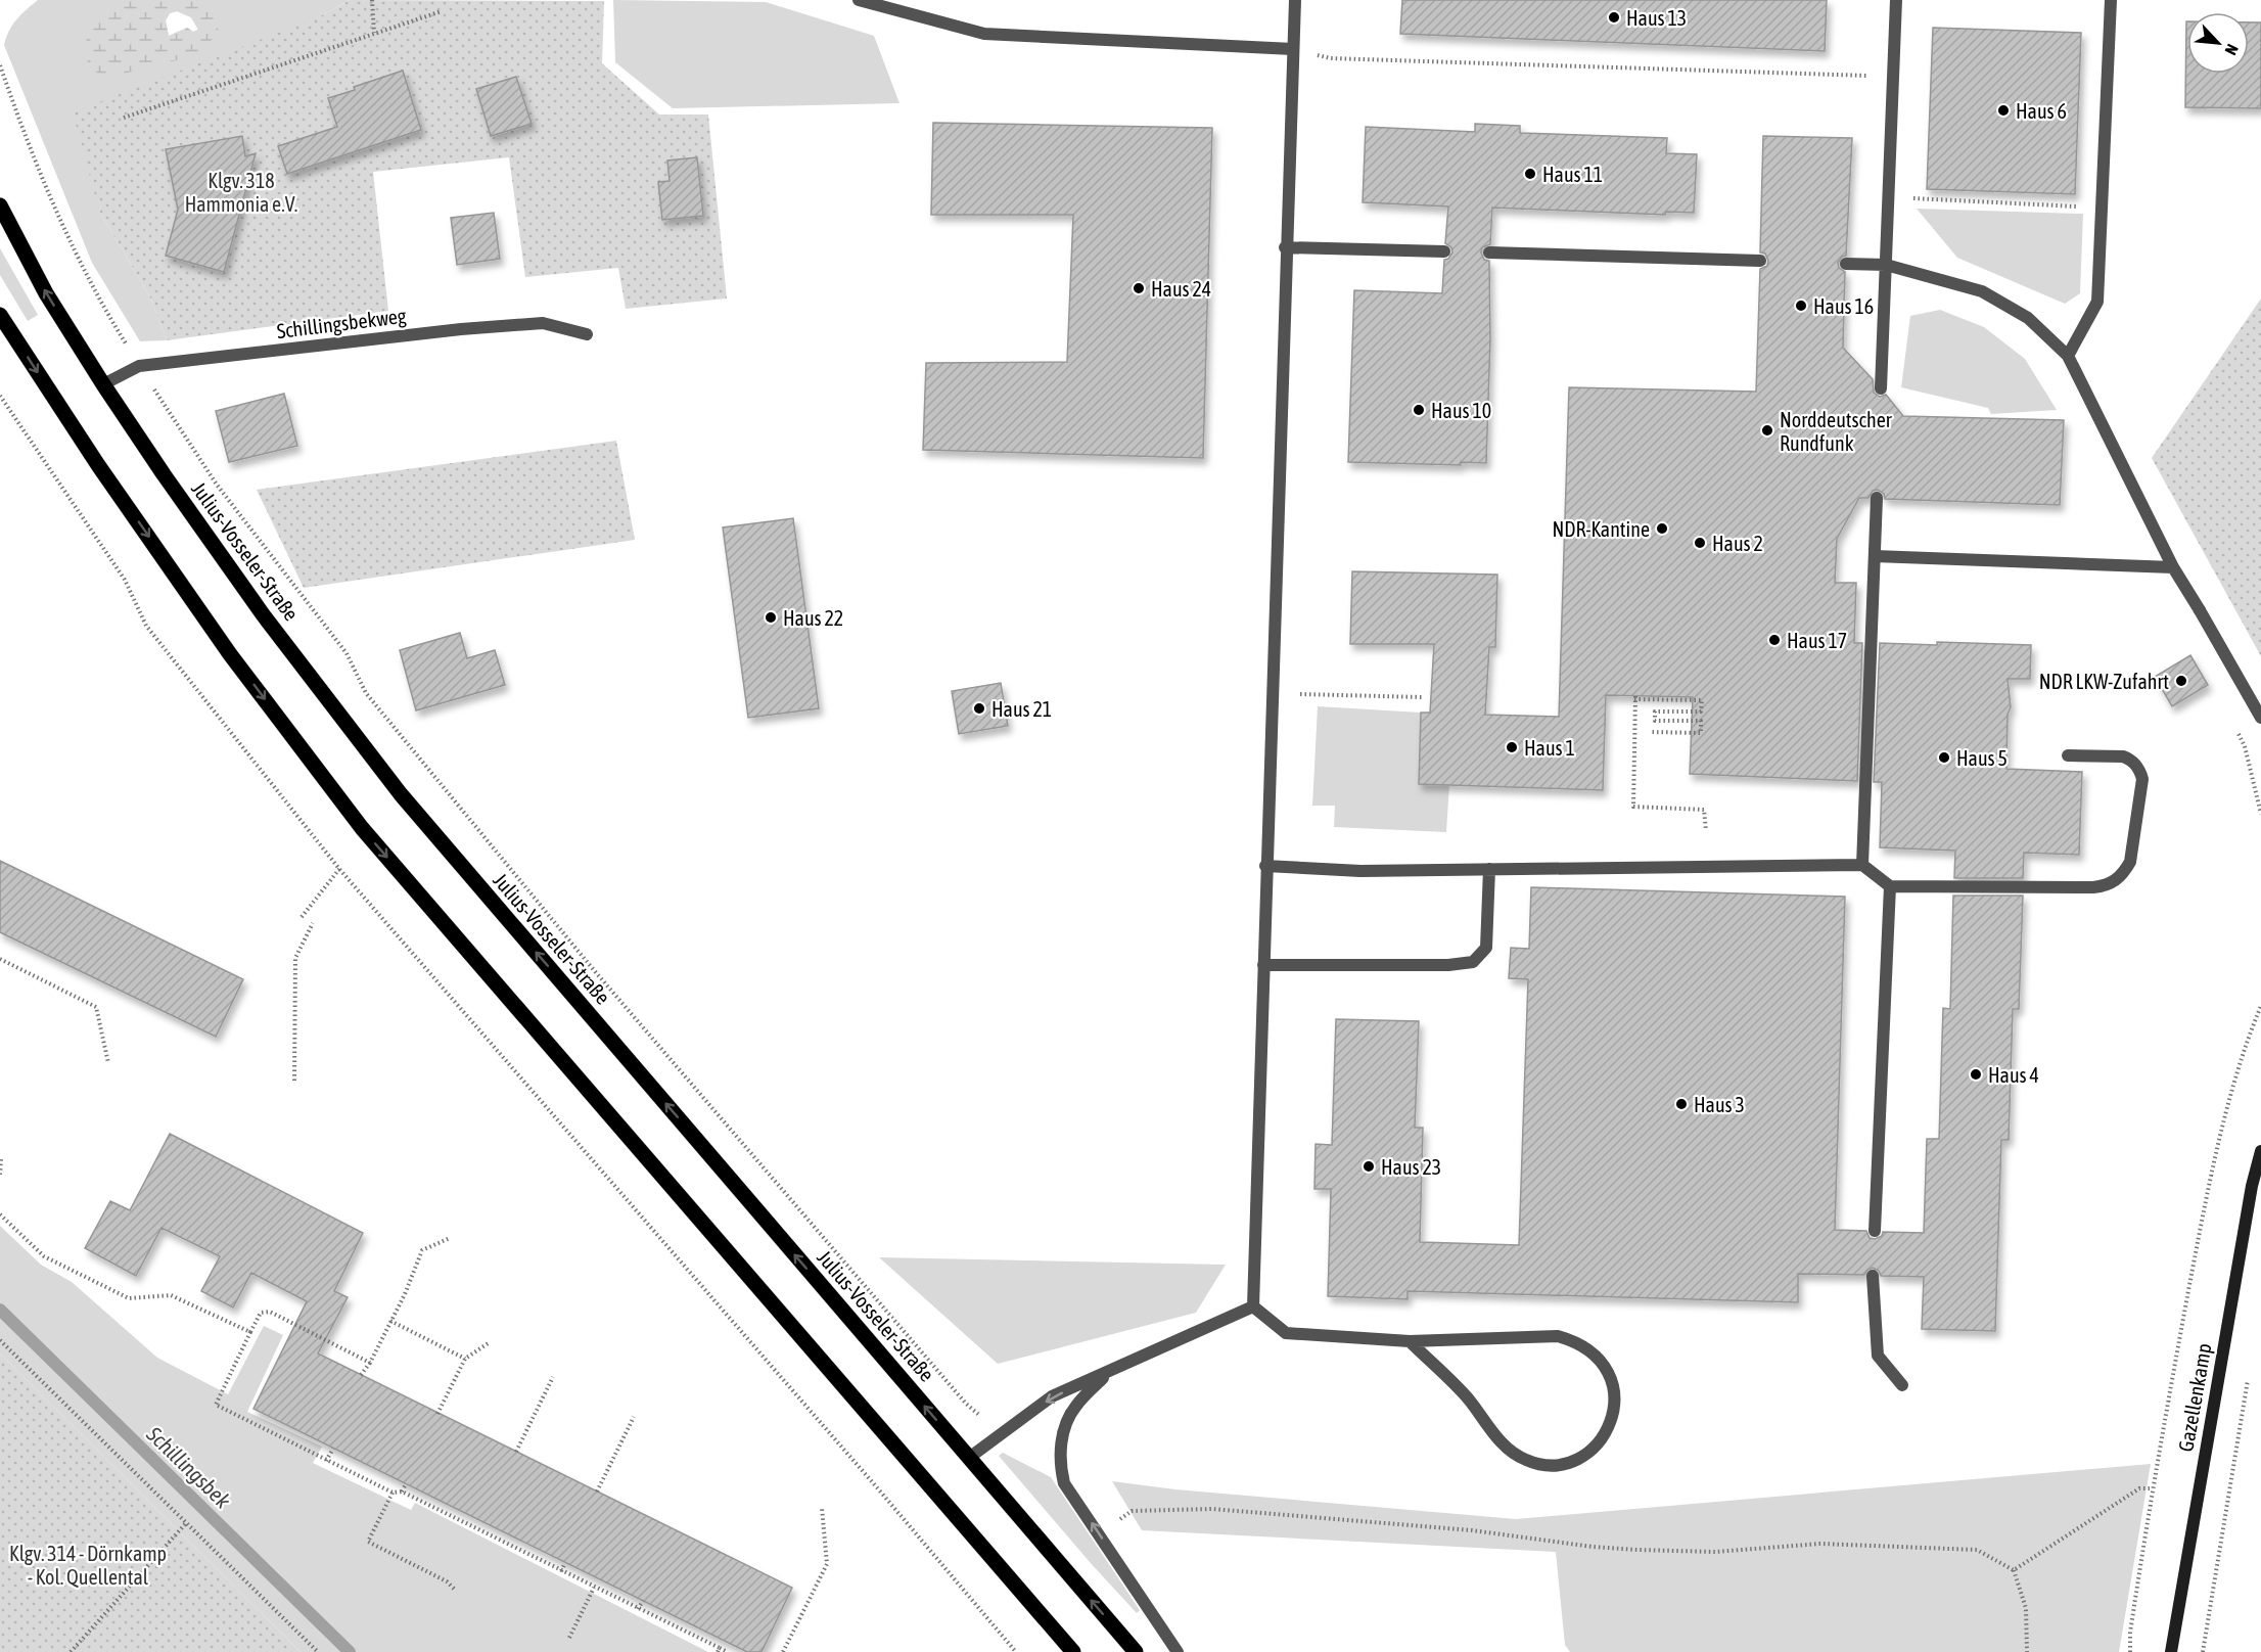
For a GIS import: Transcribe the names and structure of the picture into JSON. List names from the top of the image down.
{
  "streets": {
    "main road": ["Julius-Vosseler-Straße"],
    "street": ["Schillingsbekweg", "Gazellenkamp"]
  },
  "crossings": [
    ["Schillingsbekweg", "Julius-Vosseler-Straße"]
  ],
  "water": ["Schillingsbek"],
  "parks": ["Klgv. 318 Hammonia e.V.", "Klgv. 314 - Dörnkamp - Kol. Quellental"],
  "places": [
    "Haus 13",
    "Haus 6",
    "Haus 11",
    "Haus 24",
    "Haus 16",
    "Haus 10",
    "Norddeutscher Rundfunk",
    "NDR-Kantine",
    "Haus 2",
    "Haus 22",
    "Haus 17",
    "NDR LKW-Zufahrt",
    "Haus 21",
    "Haus 1",
    "Haus 5",
    "Haus 4",
    "Haus 3",
    "Haus 23"
  ],
  "north": "bottom right"
}
